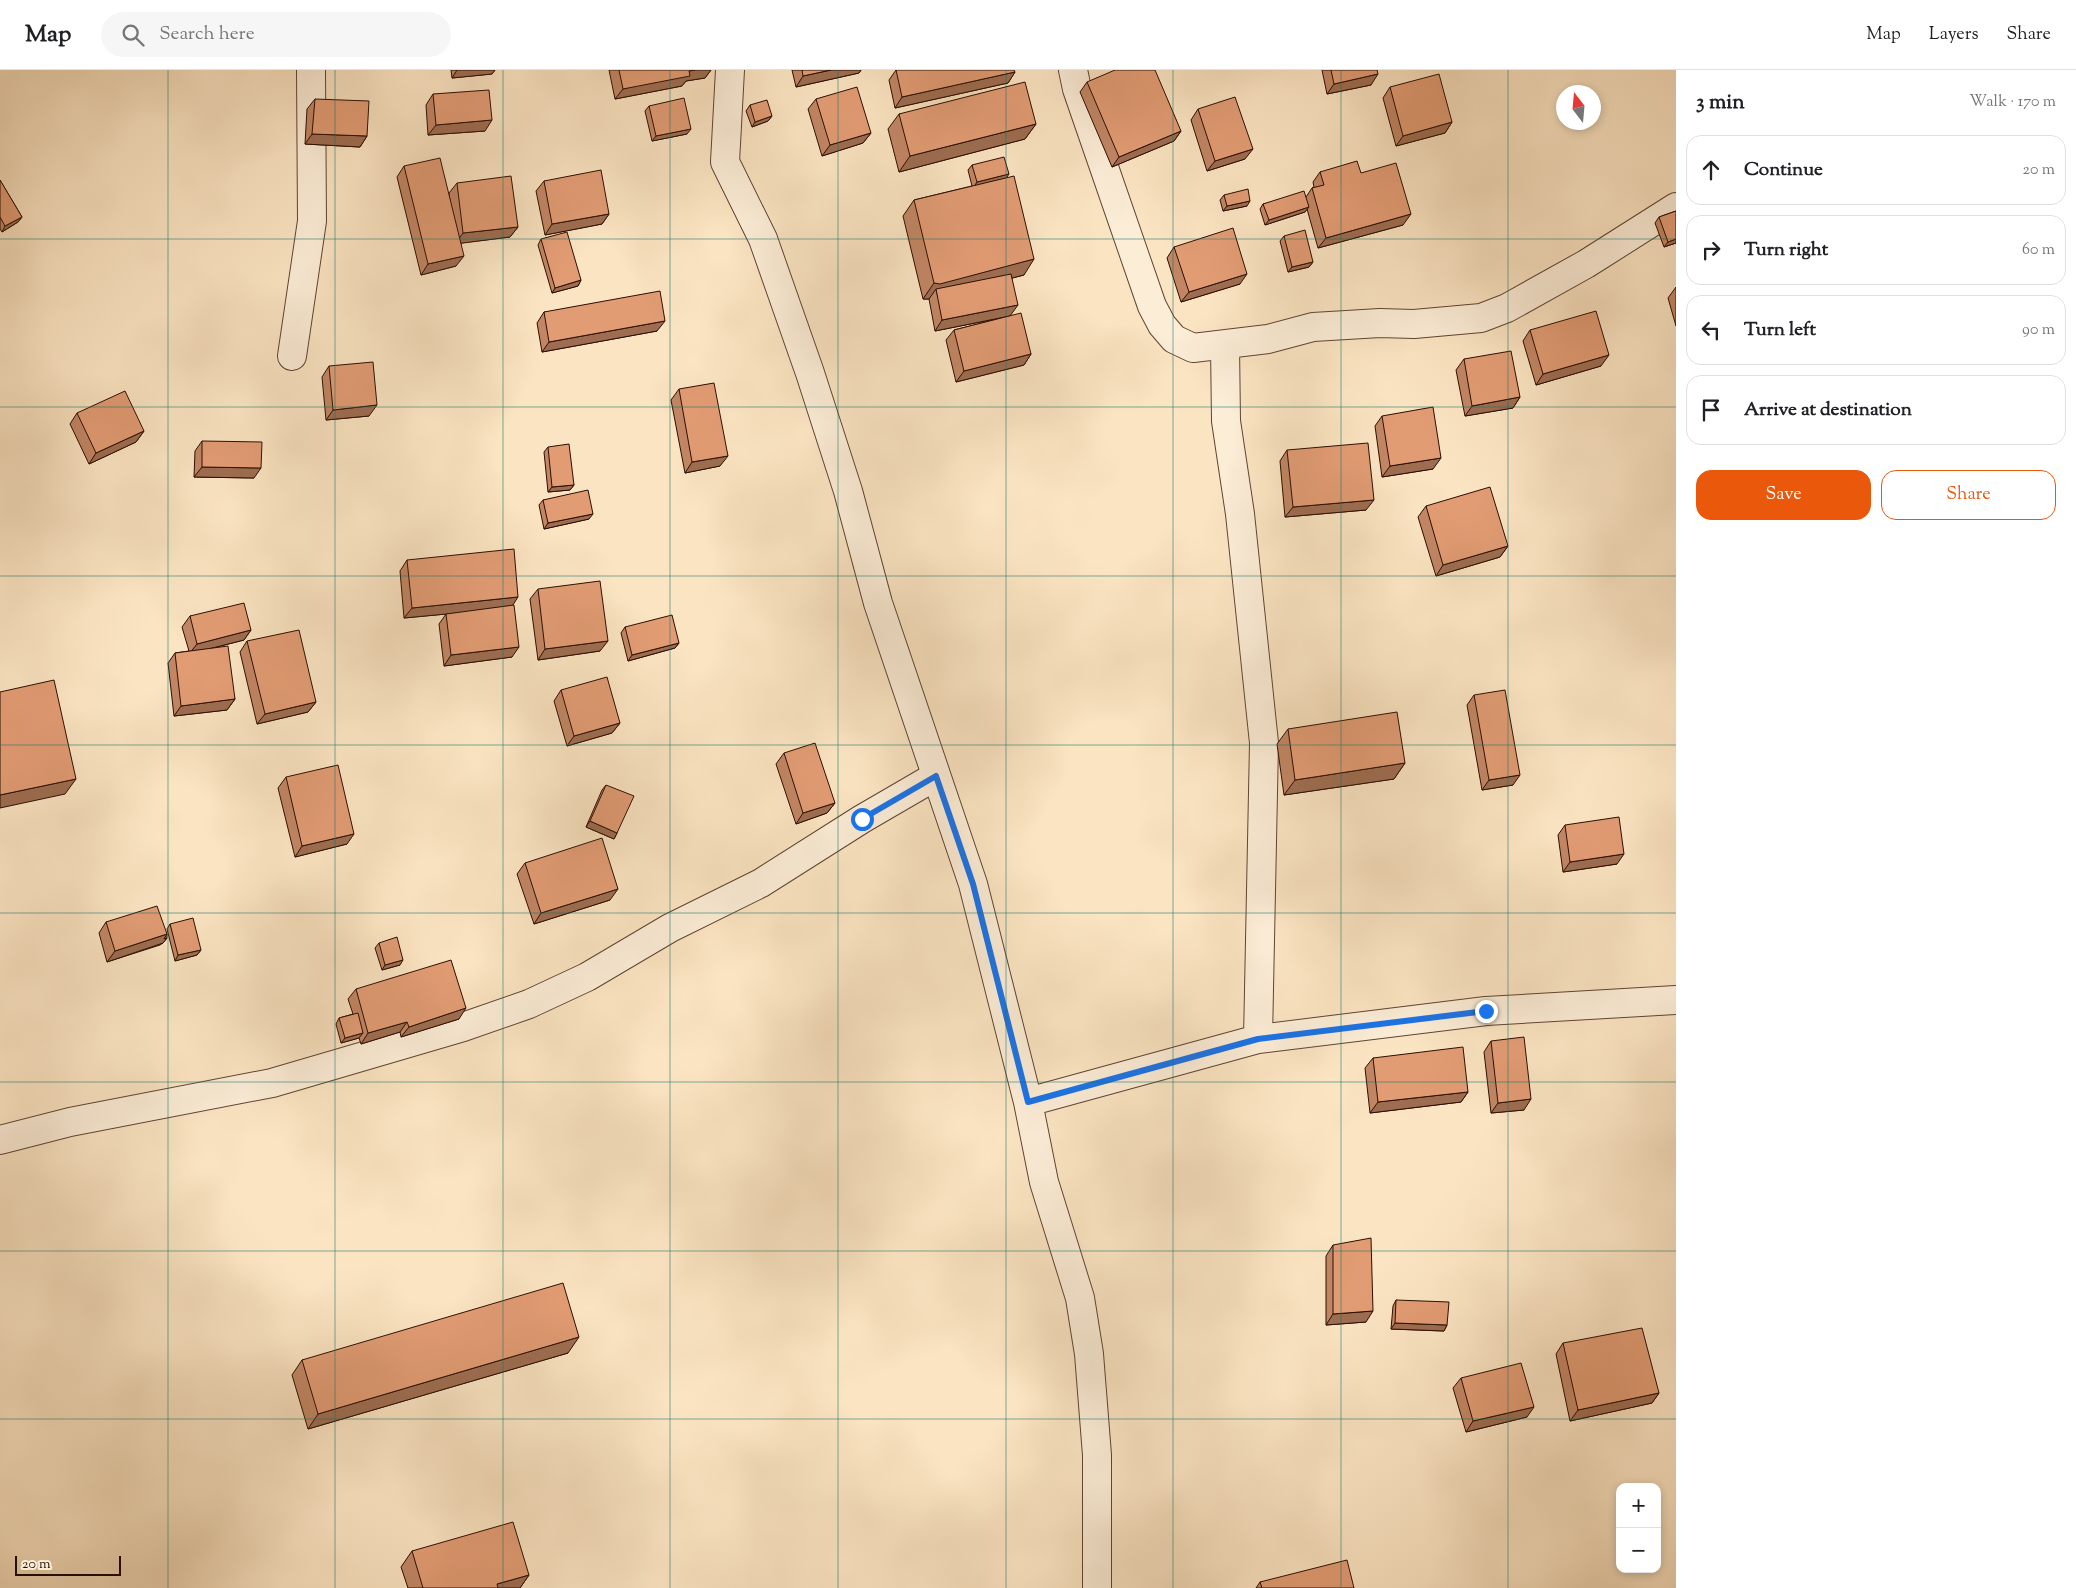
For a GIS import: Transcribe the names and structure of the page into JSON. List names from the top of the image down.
{
  "scale_bar": "20 m",
  "north": "top",
  "page": {
    "header": "Map",
    "search": "Search here",
    "nav": ["Map", "Layers", "Share"],
    "heading": ["3 min", "Walk · 170 m"],
    "list": [
      ["Continue", "20 m"],
      ["Turn right", "60 m"],
      ["Turn left", "90 m"],
      "Arrive at destination"
    ],
    "buttons": ["Save", "Share"],
    "map_buttons": ["+", "−"],
    "scale": "20 m"
  }
}
